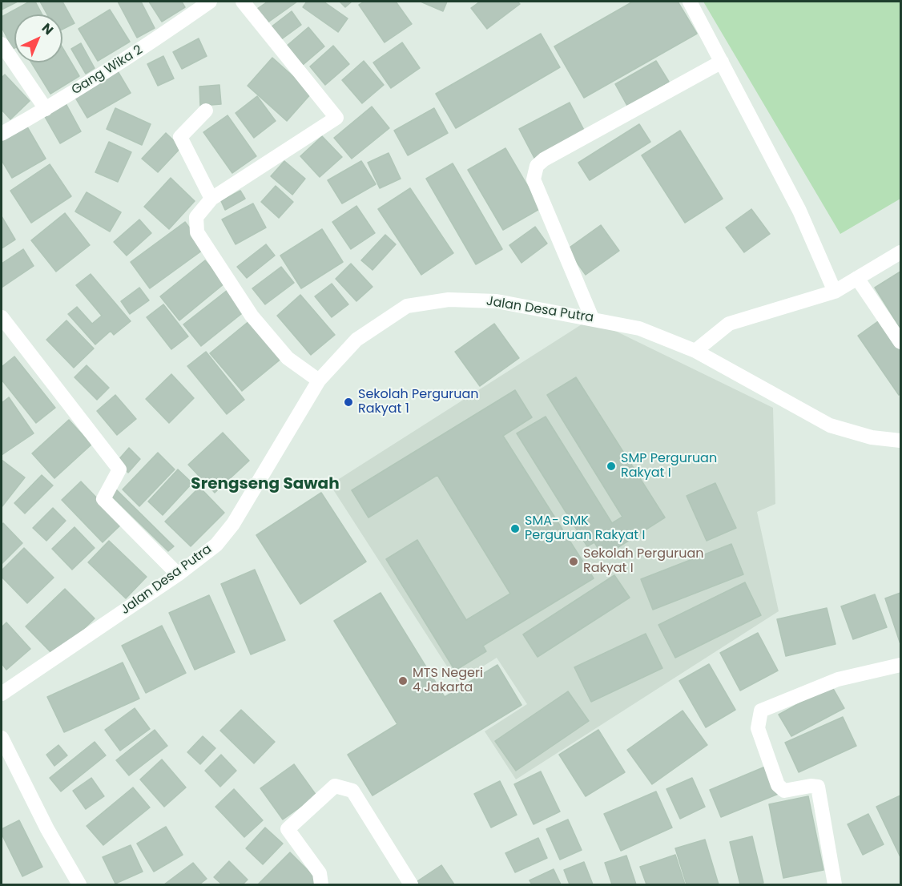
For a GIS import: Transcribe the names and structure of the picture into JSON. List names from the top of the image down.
{
  "streets": {
    "street": ["Gang Wika 2", "Jalan Desa Putra"]
  },
  "districts": ["Srengseng Sawah"],
  "places": [
    "Sekolah Perguruan Rakyat 1",
    "SMP Perguruan Rakyat I",
    "SMA- SMK Perguruan Rakyat I",
    "Sekolah Perguruan Rakyat I",
    "MTS Negeri 4 Jakarta"
  ],
  "north": "top right"
}
